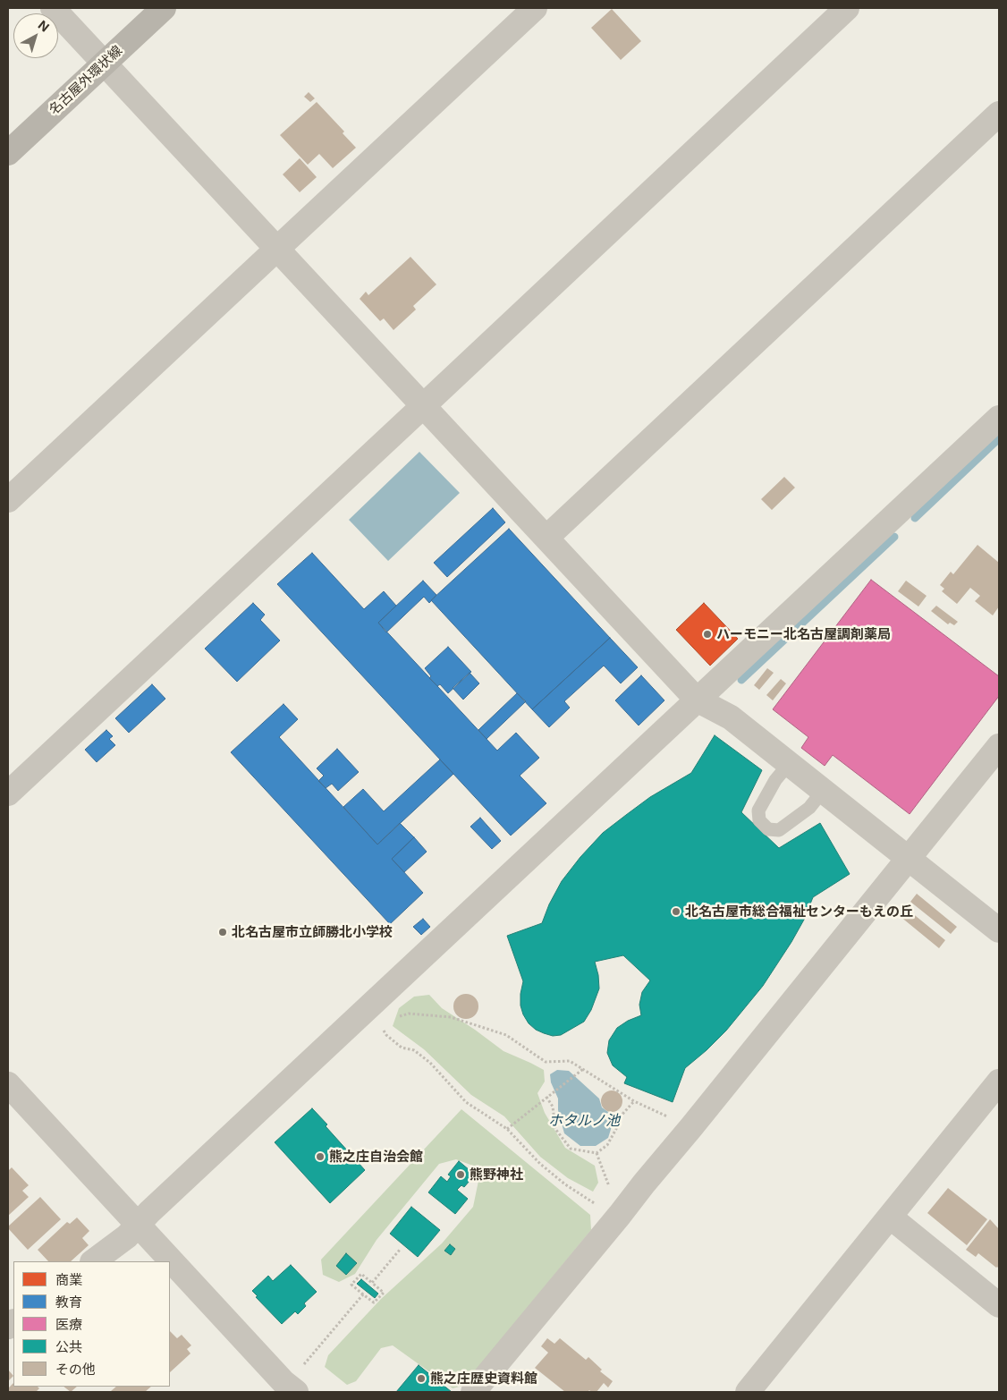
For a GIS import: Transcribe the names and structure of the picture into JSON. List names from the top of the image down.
{
  "streets": {
    "main road": ["名古屋外環状線"]
  },
  "water": ["ホタルノ池"],
  "places": [
    "ハーモニー北名古屋調剤薬局",
    "北名古屋市総合福祉センターもえの丘",
    "北名古屋市立師勝北小学校",
    "熊之庄自治会館",
    "熊野神社",
    "熊之庄歴史資料館"
  ],
  "legend": [
    "商業",
    "教育",
    "医療",
    "公共",
    "その他"
  ],
  "north": "top right"
}
